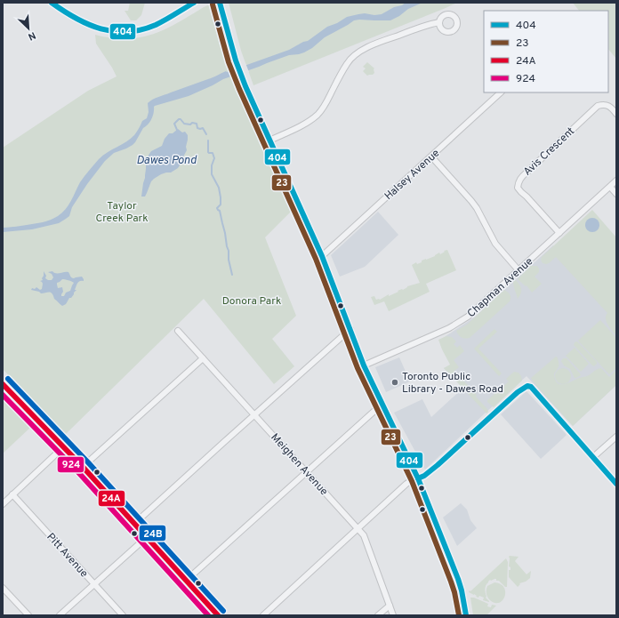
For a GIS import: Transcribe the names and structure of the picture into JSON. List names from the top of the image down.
{
  "streets": {
    "street": [
      "Avis Crescent",
      "Halsey Avenue",
      "Chapman Avenue",
      "Meighen Avenue",
      "Pitt Avenue"
    ]
  },
  "crossings": [
    ["Avis Crescent", "Chapman Avenue"]
  ],
  "water": ["Dawes Pond"],
  "parks": ["Taylor Creek Park", "Donora Park"],
  "places": ["Toronto Public Library - Dawes Road"],
  "lines": [
    "transit line 404",
    "transit line 23",
    "transit line 24B",
    "transit line 24A",
    "transit line 924"
  ],
  "legend": [
    "404",
    "23",
    "24A",
    "924"
  ],
  "north": "bottom right"
}
